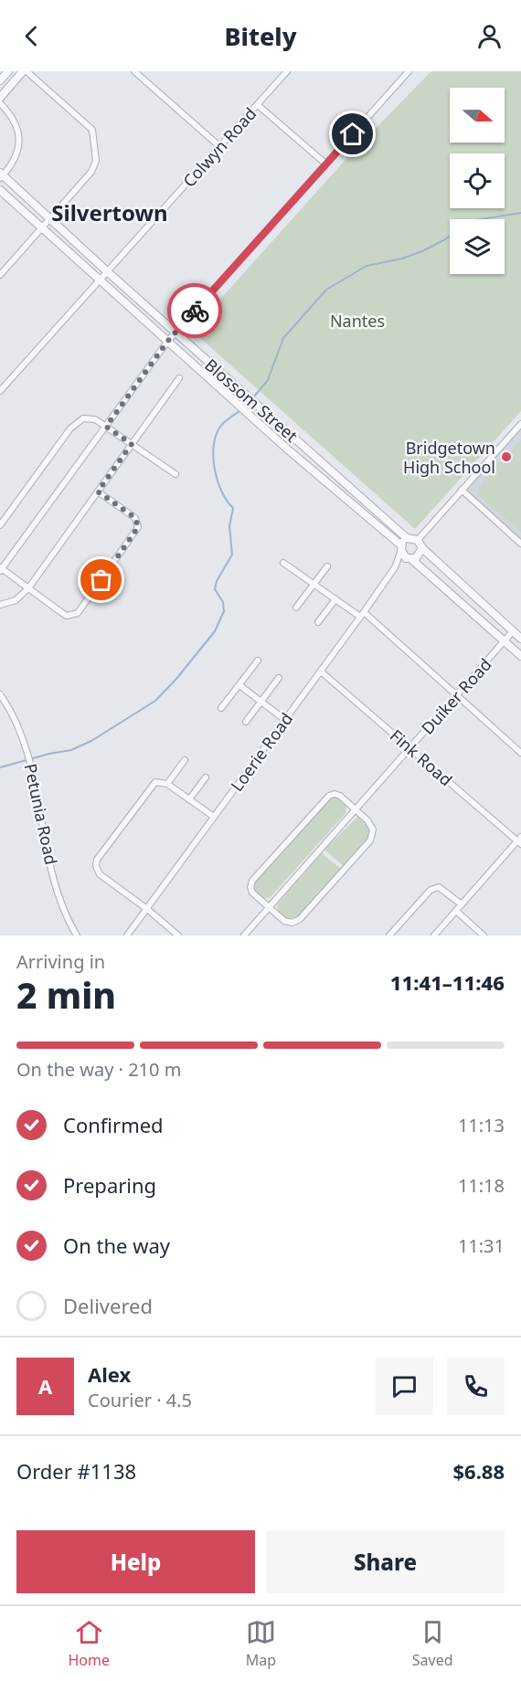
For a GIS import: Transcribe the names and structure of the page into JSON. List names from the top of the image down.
{
  "streets": {
    "street": [
      "Colwyn Road",
      "Blossom Street",
      "Duiker Road",
      "Loerie Road",
      "Fink Road",
      "Petunia Road"
    ]
  },
  "crossings": [
    ["Colwyn Road", "Blossom Street"],
    ["Blossom Street", "Loerie Road"],
    ["Duiker Road", "Fink Road"],
    ["Loerie Road", "Fink Road"]
  ],
  "districts": ["Silvertown"],
  "parks": ["Nantes"],
  "places": ["Bridgetown High School"],
  "north": "right",
  "page": {
    "header": "Bitely",
    "heading": ["2 min", "Arriving in", "11:41–11:46"],
    "panel": [
      "Alex",
      "Courier · 4.5",
      "Order #1138",
      "$6.88"
    ],
    "bar": "On the way · 210 m",
    "list": [
      ["Confirmed", "11:13"],
      ["Preparing", "11:18"],
      ["On the way", "11:31"],
      "Delivered"
    ],
    "round": "A",
    "buttons": ["Help", "Share"],
    "tabs": ["Home", "Map", "Saved"]
  }
}
